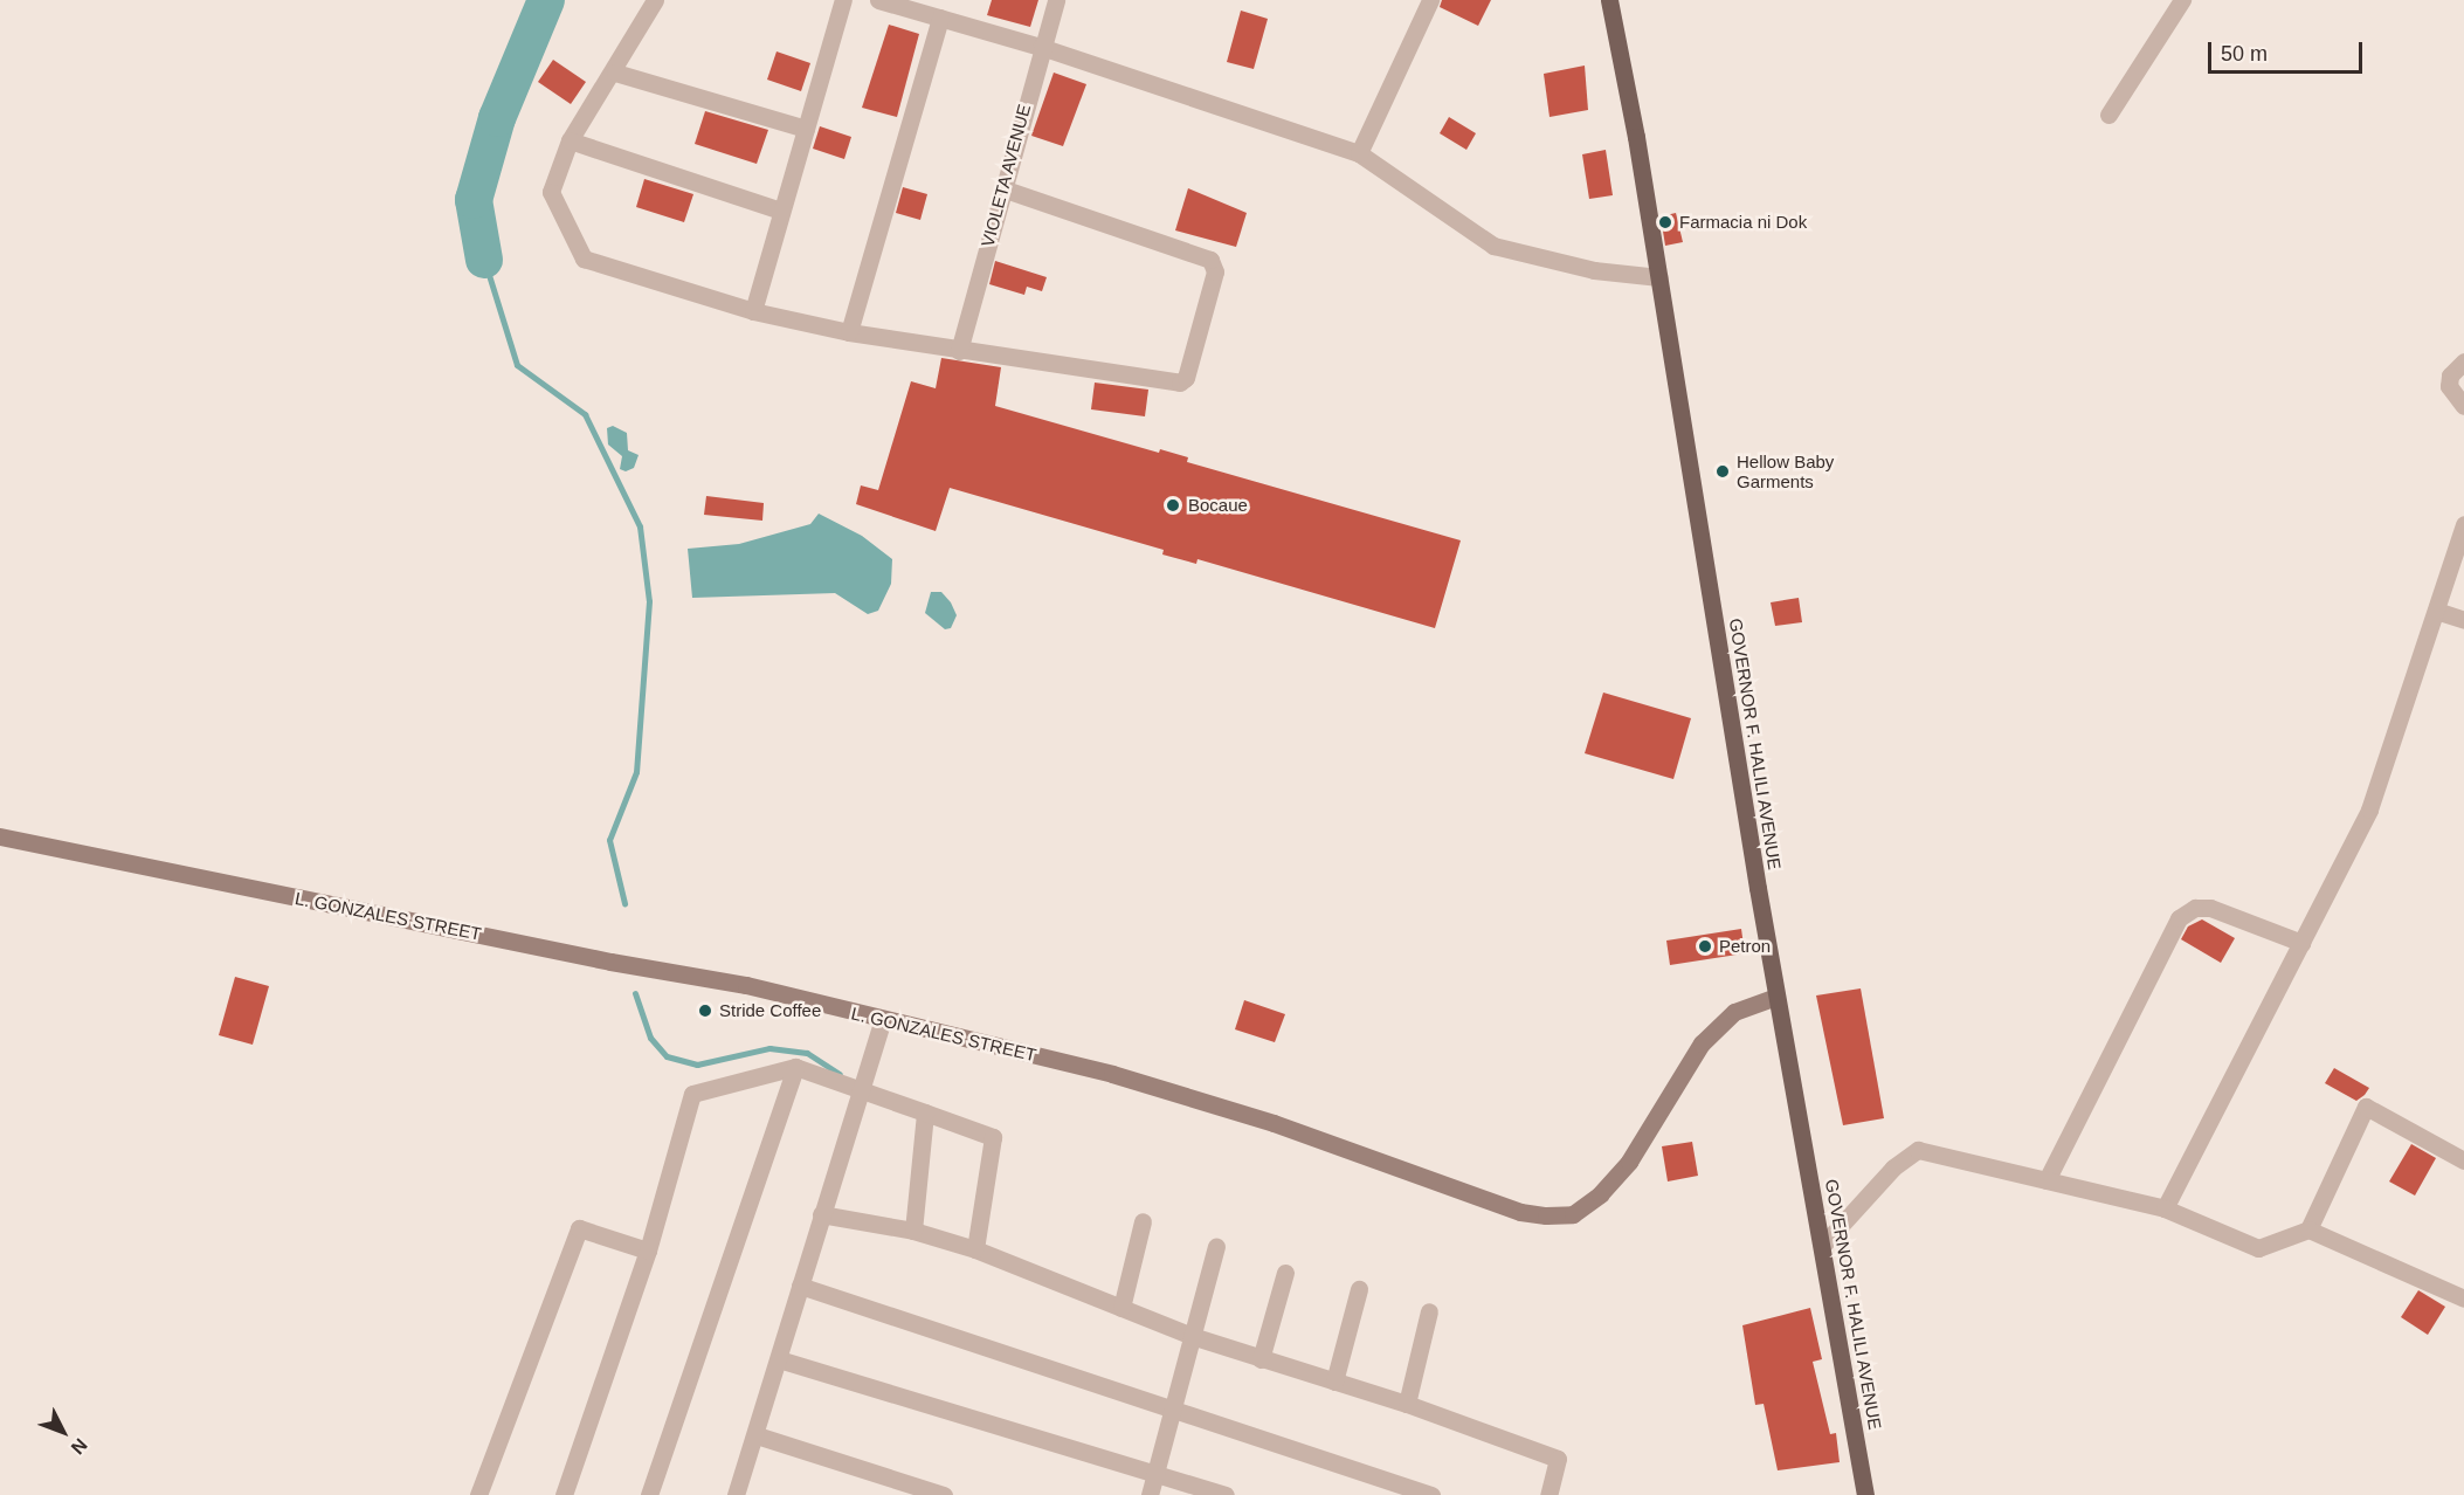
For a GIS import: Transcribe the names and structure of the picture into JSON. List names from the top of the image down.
{
  "streets": {
    "main road": ["GOVERNOR F. HALILI AVENUE"],
    "street": ["VIOLETA AVENUE", "L. GONZALES STREET"]
  },
  "crossings": [
    ["GOVERNOR F. HALILI AVENUE", "L. GONZALES STREET"]
  ],
  "places": [
    "Farmacia ni Dok",
    "Hellow Baby Garments",
    "Bocaue",
    "Petron",
    "Stride Coffee"
  ],
  "scale_bar": "50 m",
  "north": "bottom right"
}
